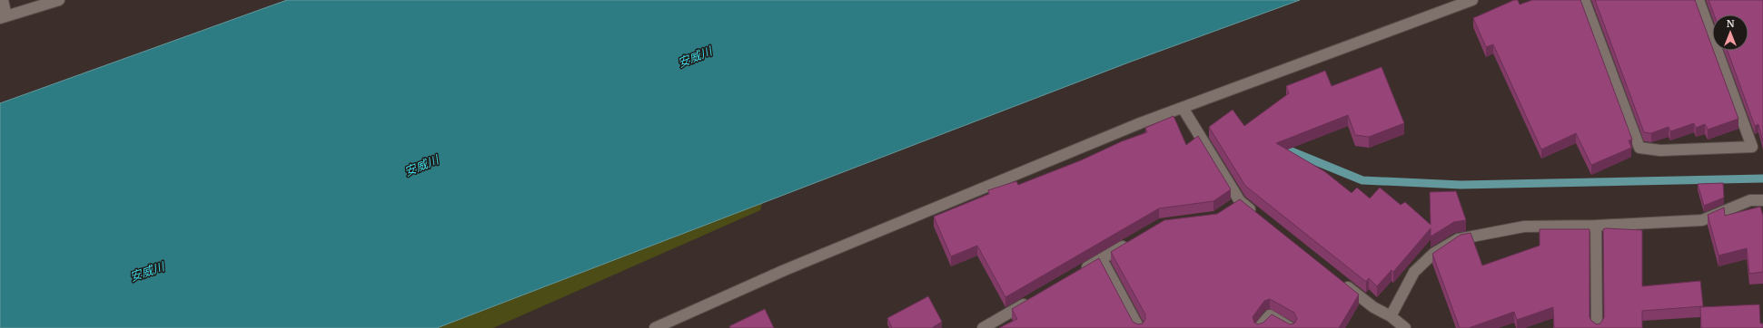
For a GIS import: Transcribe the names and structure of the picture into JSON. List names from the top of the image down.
{
  "water": ["安威川"],
  "north": "top"
}
